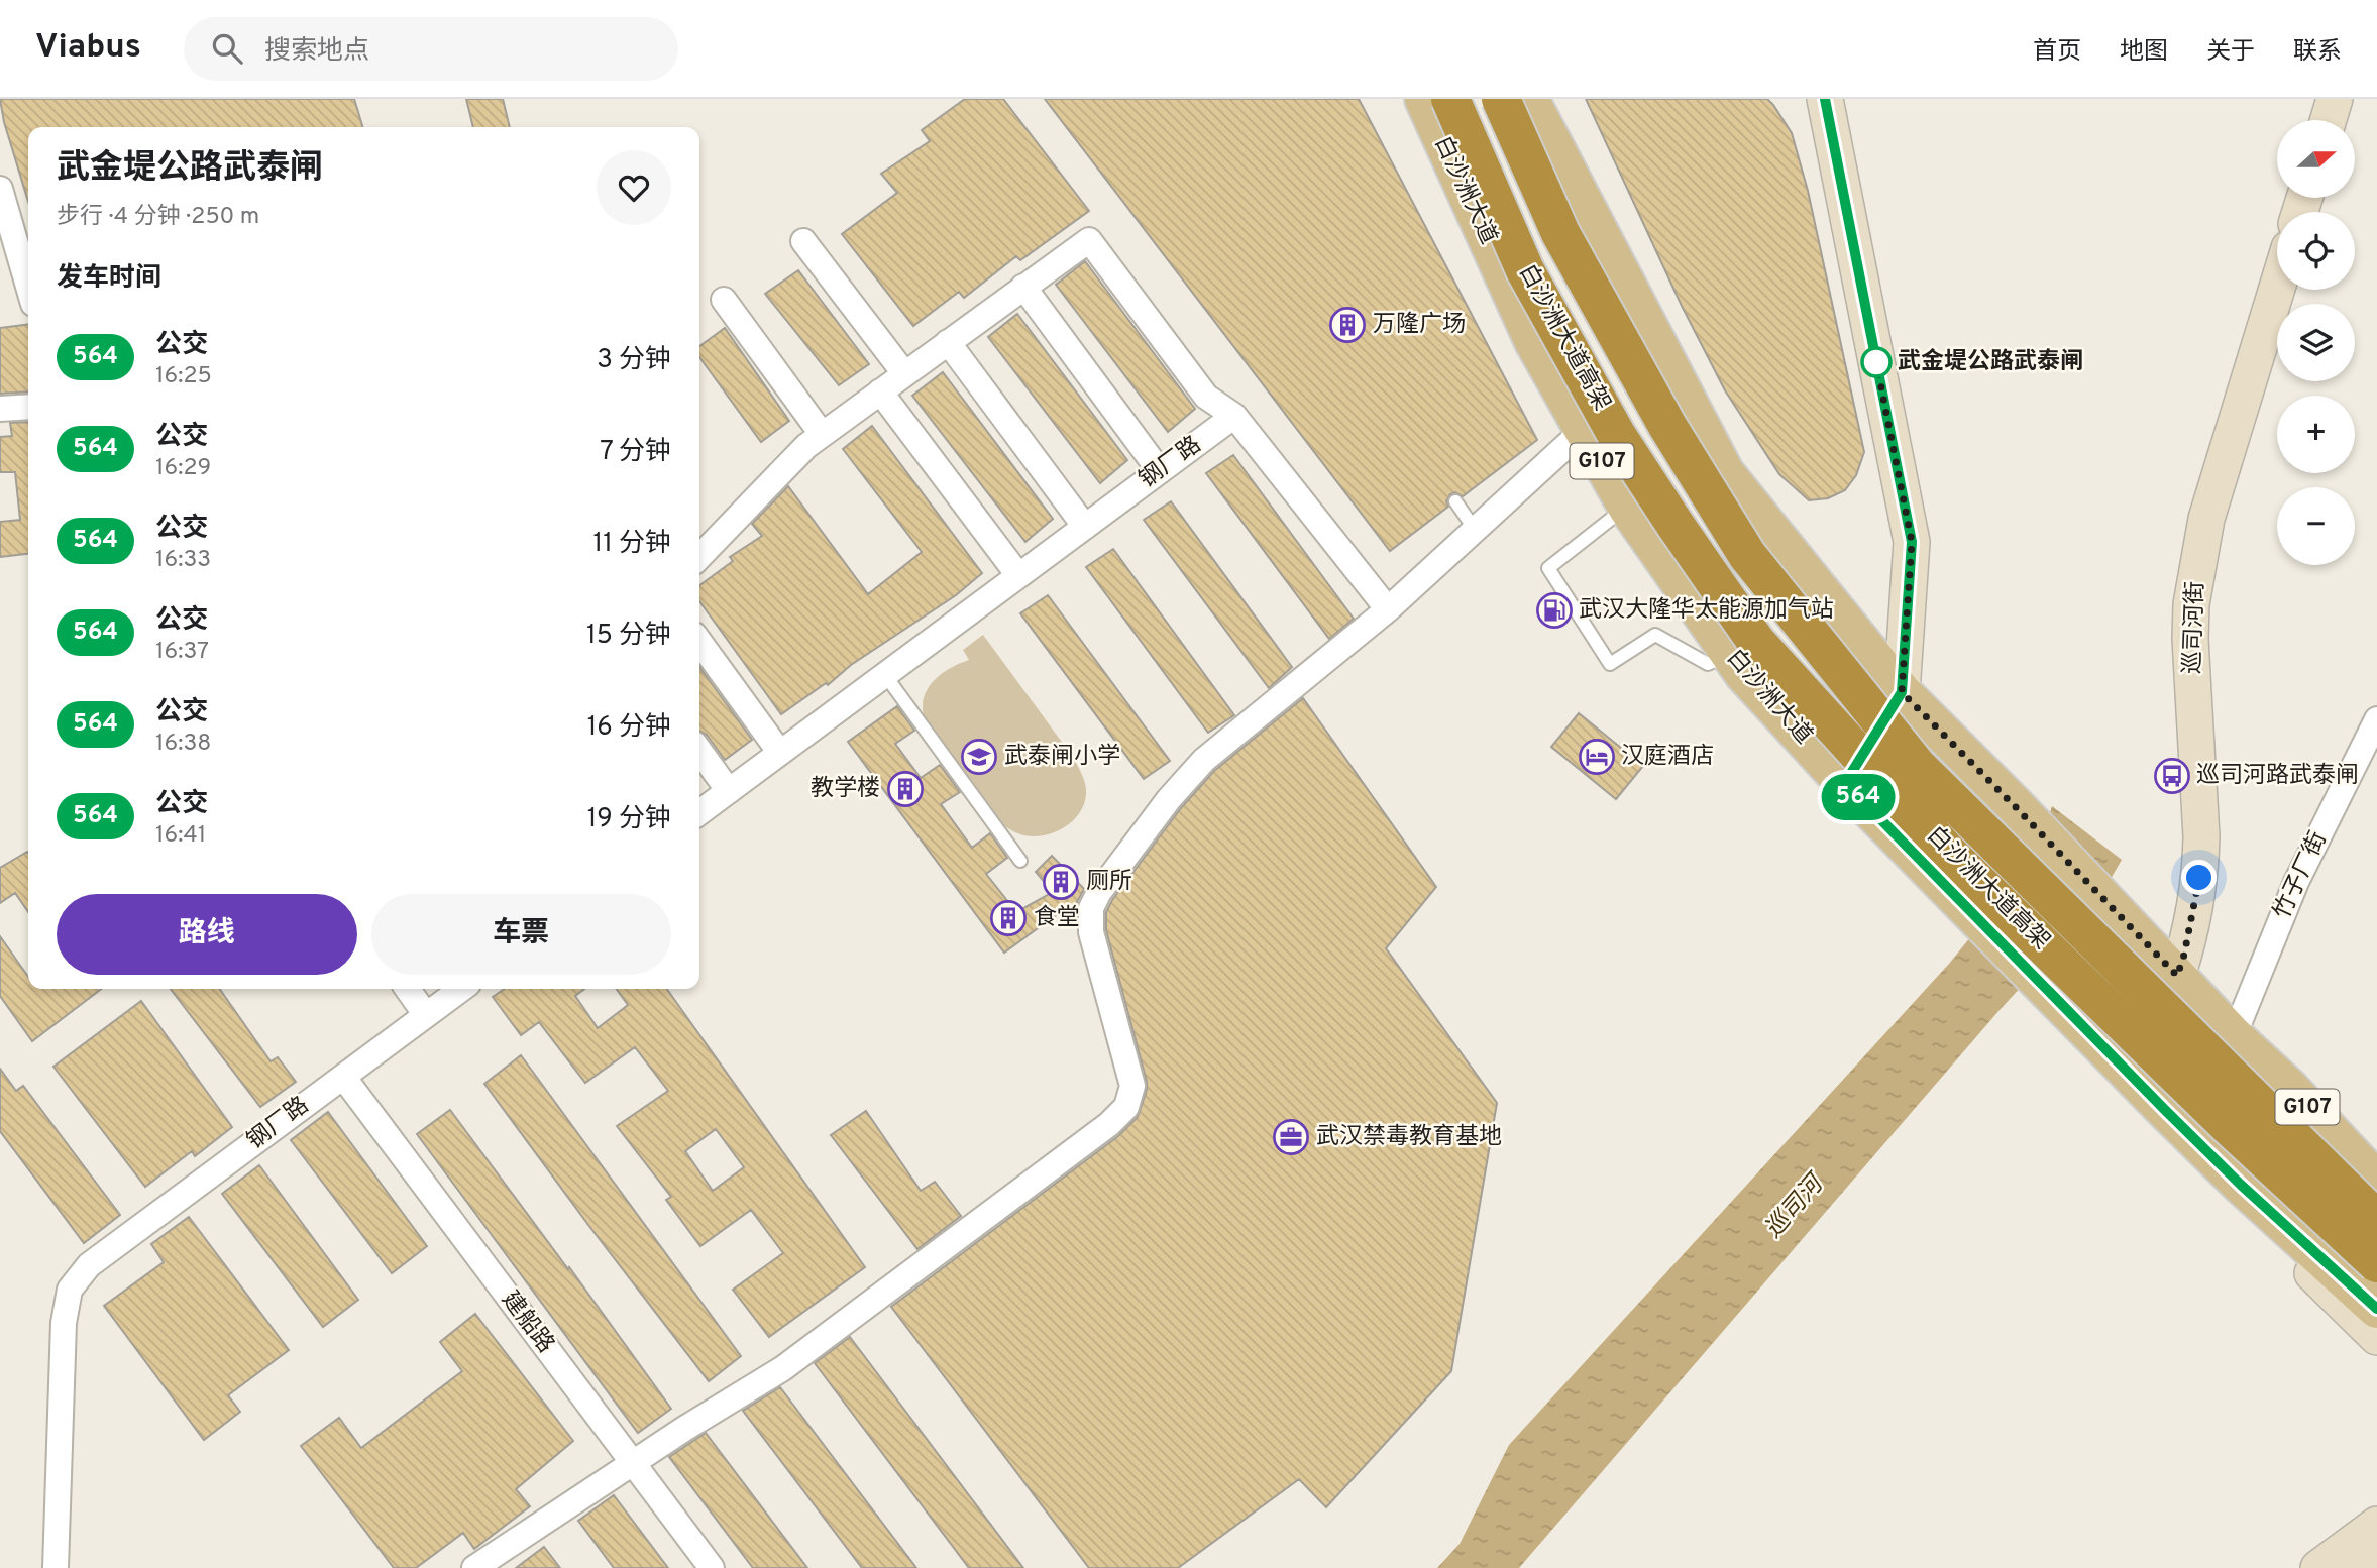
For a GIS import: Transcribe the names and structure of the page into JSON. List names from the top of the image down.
{
  "streets": {
    "highway": ["白沙洲大道高架"],
    "main road": ["白沙洲大道", "G107"],
    "street": [
      "钢厂路",
      "巡司河街",
      "竹子厂街",
      "建船路"
    ]
  },
  "crossings": [
    ["G107", "巡司河街"],
    ["G107", "竹子厂街"],
    ["钢厂路", "建船路"]
  ],
  "water": ["巡司河"],
  "places": {
    "building": [
      "万隆广场",
      "教学楼",
      "厕所",
      "食堂"
    ],
    "other": ["武金堤公路武泰闸"],
    "fuel station": ["武汉大隆华太能源加气站"],
    "school or university": ["武泰闸小学"],
    "hotel": ["汉庭酒店"],
    "bus stop": ["巡司河路武泰闸"],
    "office": ["武汉禁毒教育基地"]
  },
  "lines": ["bus line 564"],
  "north": "right",
  "page": {
    "header": "Viabus",
    "search": "搜索地点",
    "nav": [
      "首页",
      "地图",
      "关于",
      "联系"
    ],
    "on_map": "564",
    "map_buttons": ["+", "−"],
    "heading": [
      ["武金堤公路武泰闸", "步行 · 4 分钟 · 250 m"],
      "发车时间"
    ],
    "list": [
      {
        "mark": "564",
        "name": "公交",
        "note": "16:25",
        "value": "3 分钟"
      },
      {
        "mark": "564",
        "name": "公交",
        "note": "16:29",
        "value": "7 分钟"
      },
      {
        "mark": "564",
        "name": "公交",
        "note": "16:33",
        "value": "11 分钟"
      },
      {
        "mark": "564",
        "name": "公交",
        "note": "16:37",
        "value": "15 分钟"
      },
      {
        "mark": "564",
        "name": "公交",
        "note": "16:38",
        "value": "16 分钟"
      },
      {
        "mark": "564",
        "name": "公交",
        "note": "16:41",
        "value": "19 分钟"
      }
    ],
    "buttons": ["路线", "车票"]
  }
}
